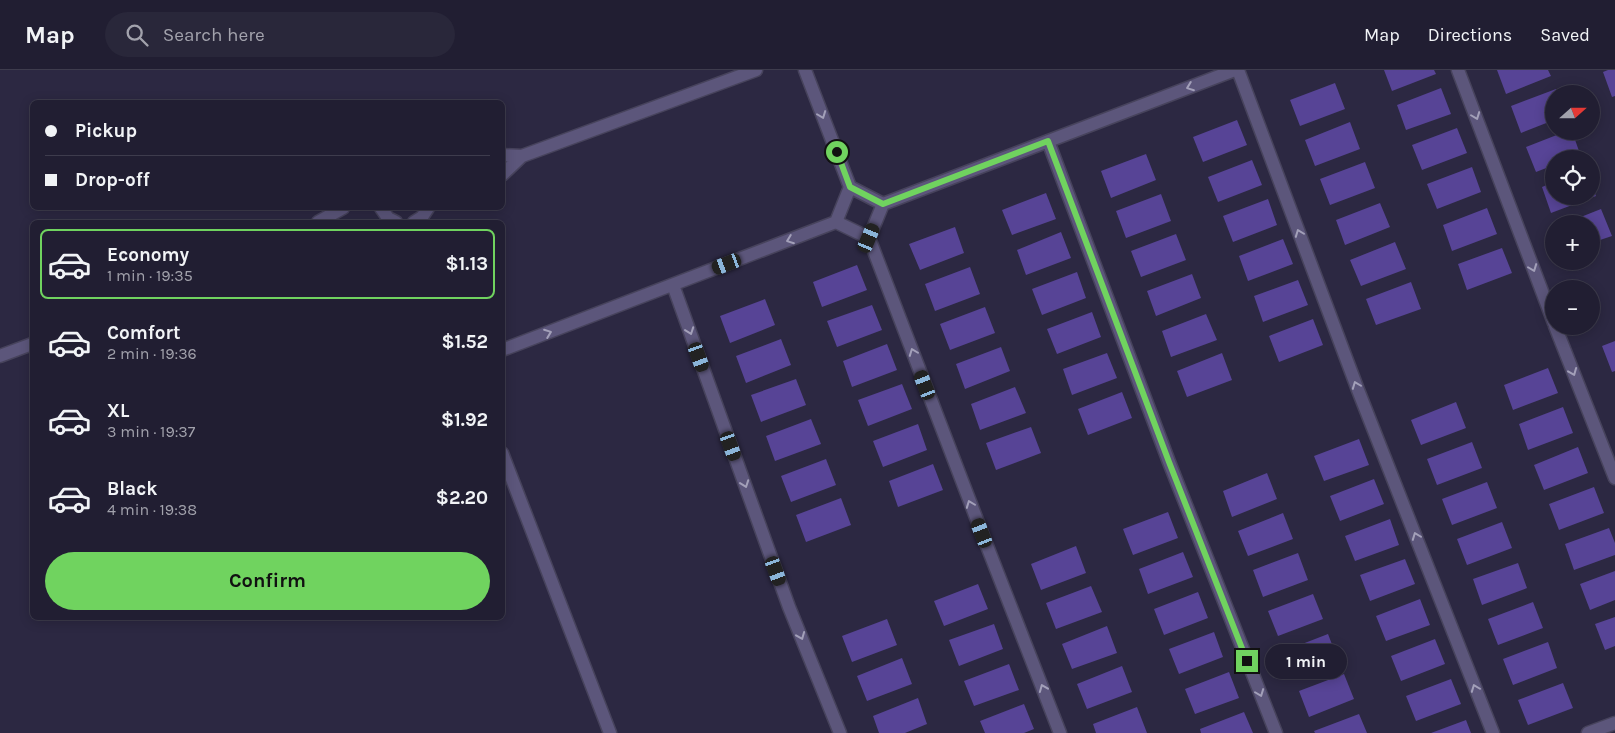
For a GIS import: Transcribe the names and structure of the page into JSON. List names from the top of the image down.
{
  "north": "right",
  "page": {
    "header": "Map",
    "search": "Search here",
    "nav": ["Map", "Directions", "Saved"],
    "map_buttons": ["+", "−"],
    "banner": ["Pickup", "Drop-off"],
    "list": [
      {
        "name": "Economy",
        "note": "1 min · 19:35",
        "value": "$1.13"
      },
      {
        "name": "Comfort",
        "note": "2 min · 19:36",
        "value": "$1.52"
      },
      {
        "name": "XL",
        "note": "3 min · 19:37",
        "value": "$1.92"
      },
      {
        "name": "Black",
        "note": "4 min · 19:38",
        "value": "$2.20"
      }
    ],
    "buttons": "Confirm",
    "bubble": "1 min"
  }
}
